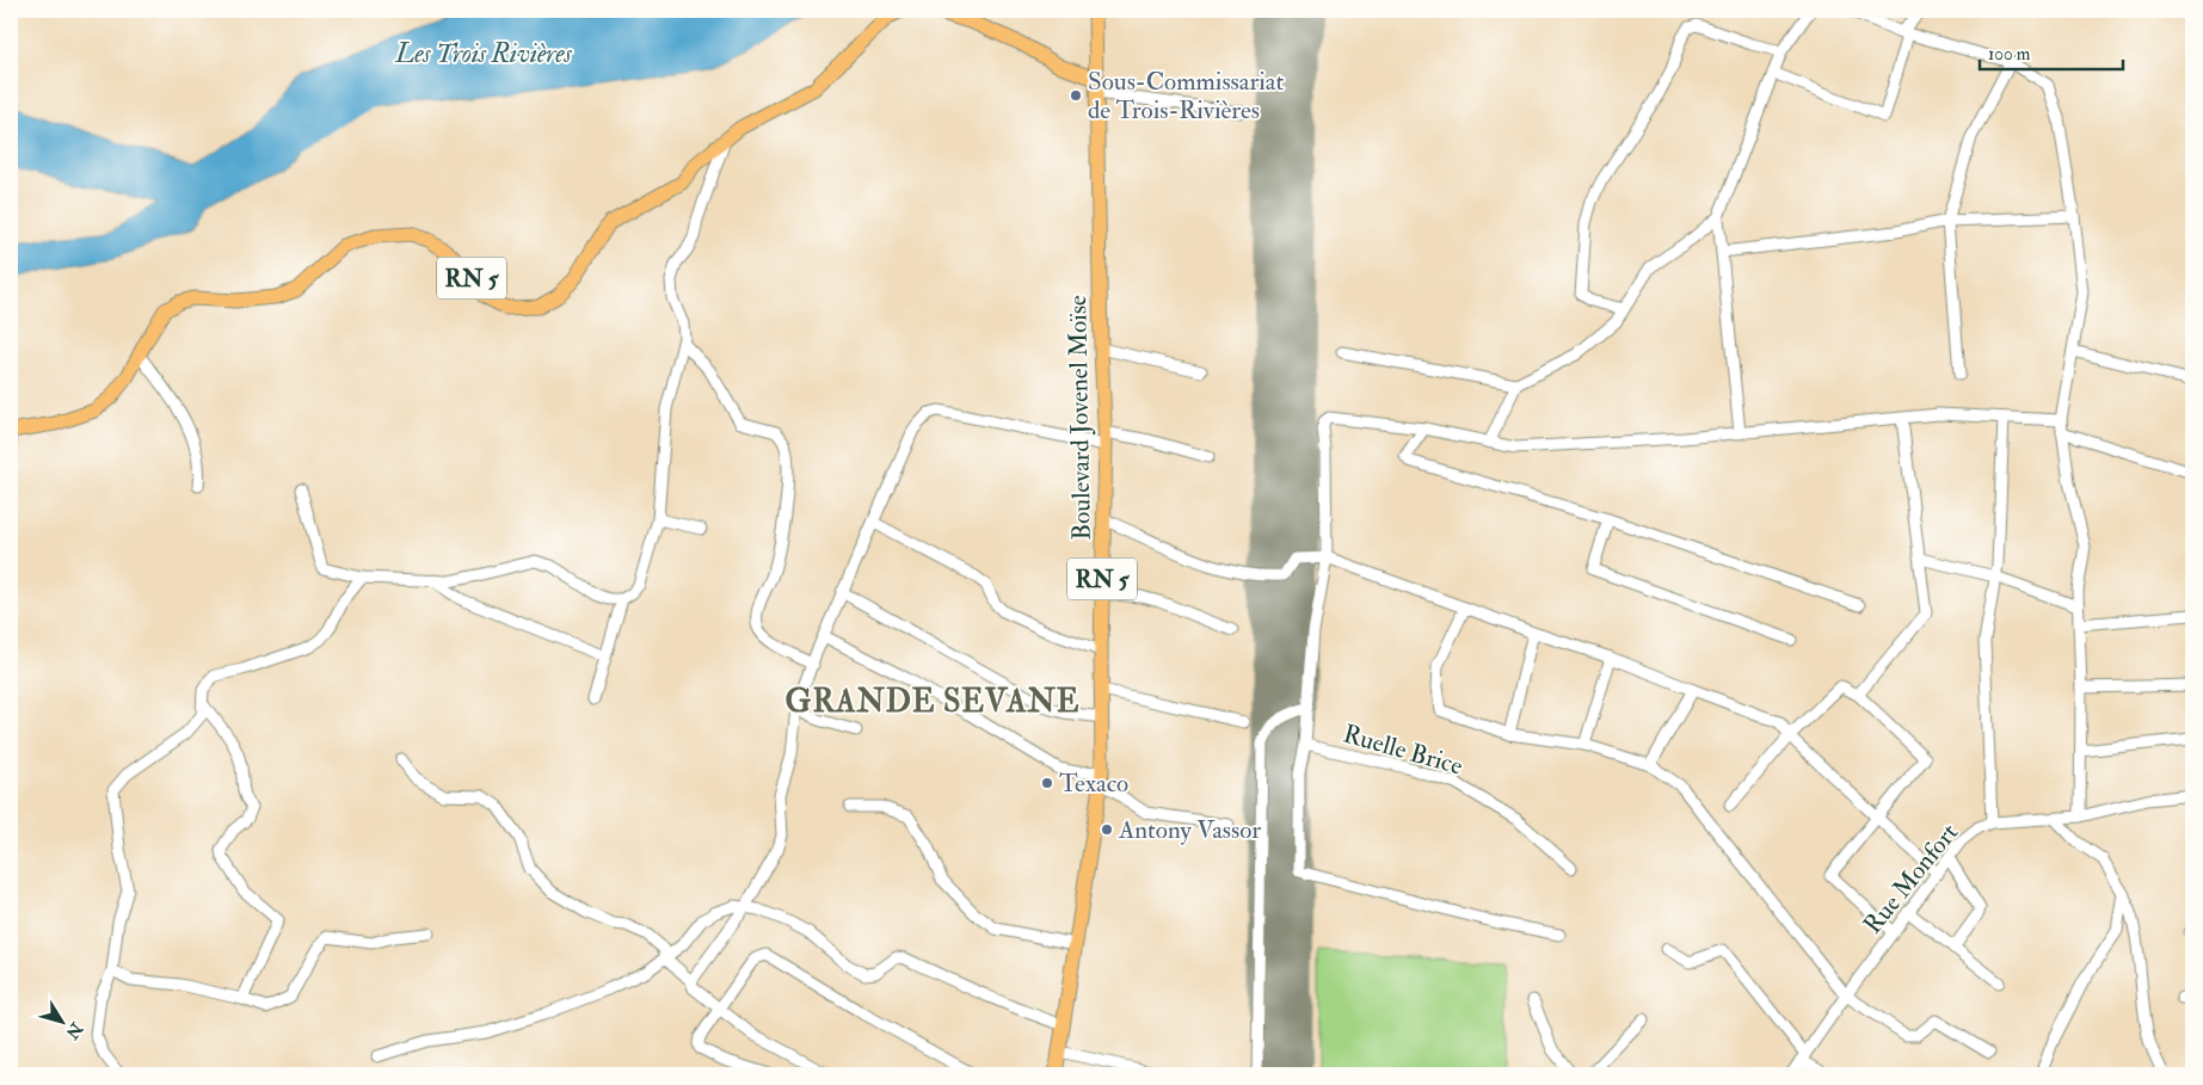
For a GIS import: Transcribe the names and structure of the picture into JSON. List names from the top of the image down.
{
  "streets": {
    "main road": ["RN 5", "Boulevard Jovenel Moïse"],
    "street": ["Ruelle Brice", "Rue Monfort"]
  },
  "districts": ["GRANDE SEVANE"],
  "water": ["Les Trois Rivières"],
  "places": ["Sous-Commissariat de Trois-Rivières", "Texaco", "Antony Vassor"],
  "scale_bar": "100 m",
  "north": "bottom right"
}
